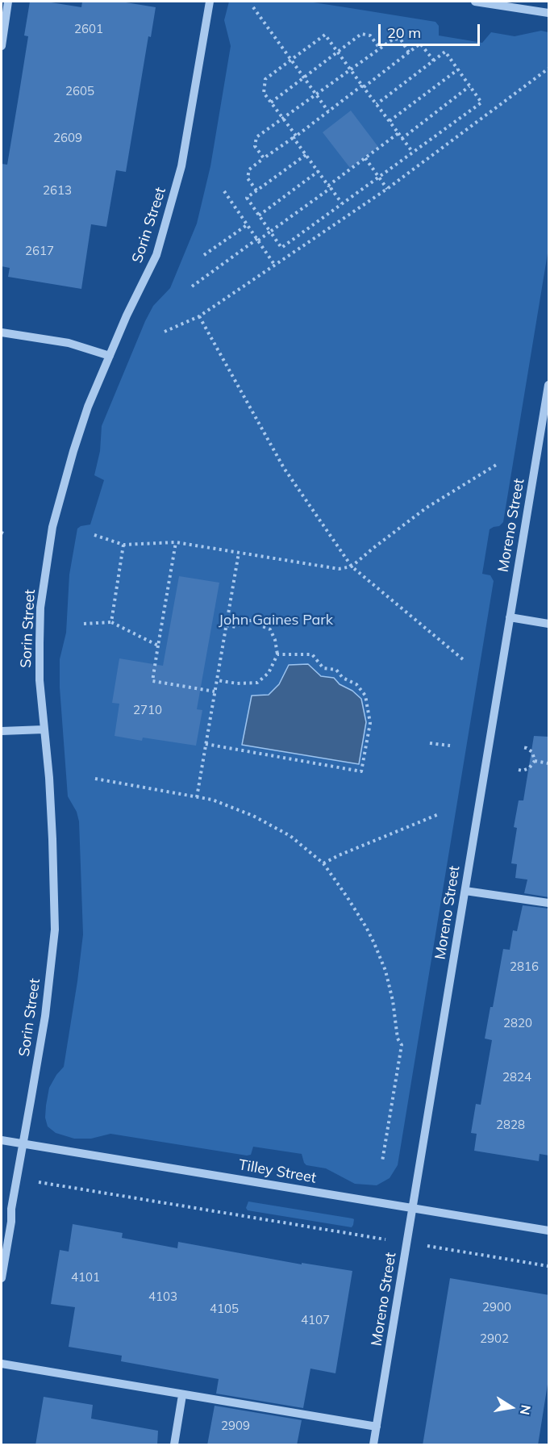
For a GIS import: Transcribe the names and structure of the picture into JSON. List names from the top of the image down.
{
  "streets": {
    "street": ["Sorin Street", "Moreno Street", "Tilley Street"]
  },
  "crossings": [
    ["Sorin Street", "Tilley Street"],
    ["Moreno Street", "Tilley Street"]
  ],
  "parks": ["John Gaines Park"],
  "house_numbers": [
    "2601",
    "2605",
    "2609",
    "2613",
    "2617",
    "2710",
    "2816",
    "2820",
    "2824",
    "2828",
    "4101",
    "4103",
    "2900",
    "4105",
    "4107",
    "2902",
    "2909"
  ],
  "scale_bar": "20 m",
  "north": "right"
}
